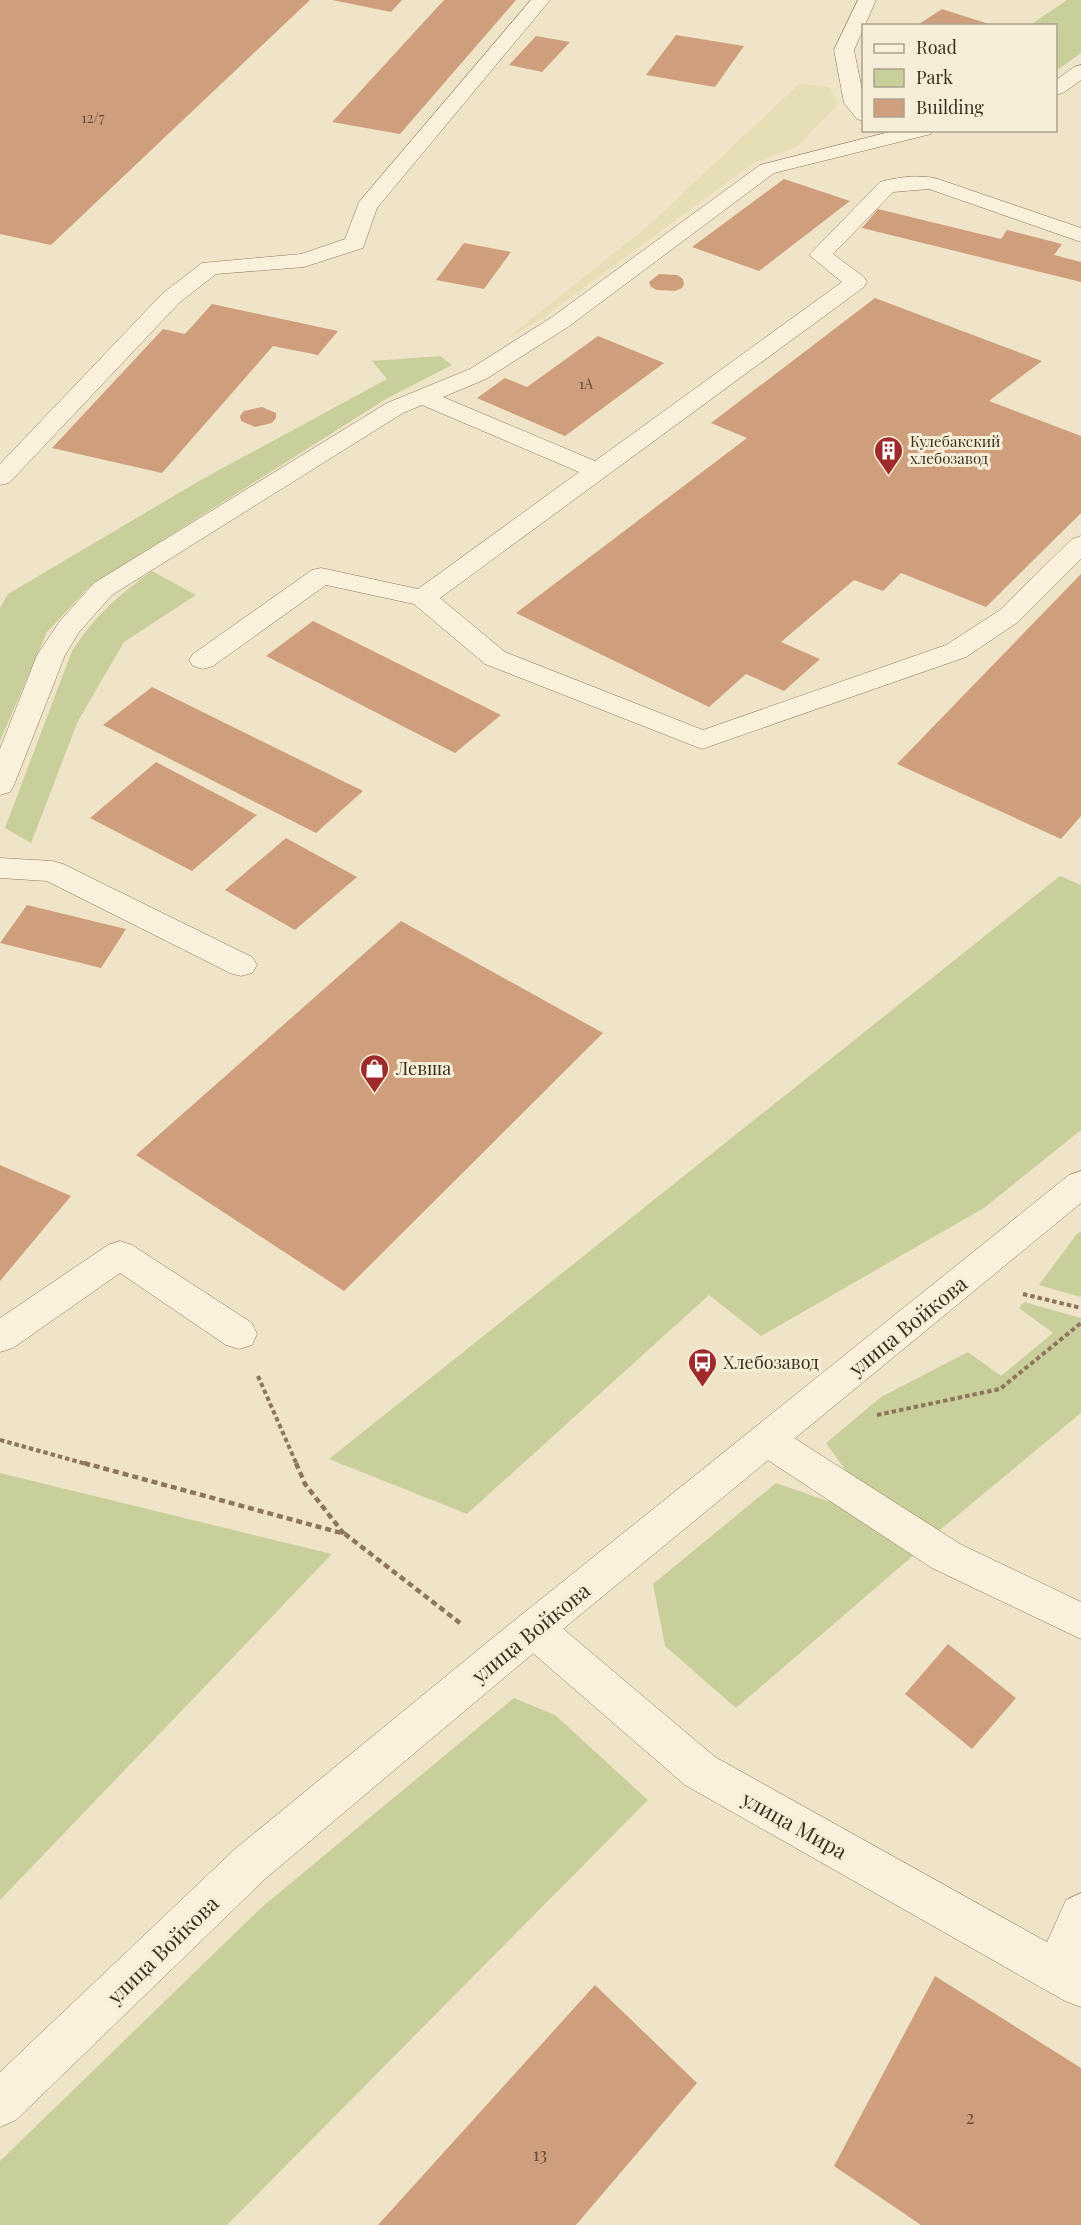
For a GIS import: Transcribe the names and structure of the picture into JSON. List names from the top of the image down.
{
  "streets": {
    "street": ["улица Войкова", "улица Мира"]
  },
  "crossings": [
    ["улица Войкова", "улица Мира"]
  ],
  "places": {
    "building": ["Кулебакский хлебозавод"],
    "shop": ["Левша"],
    "bus stop": ["Хлебозавод"]
  },
  "house_numbers": [
    "12/7",
    "1А",
    "2",
    "13"
  ],
  "legend": ["Road", "Park", "Building"]
}
